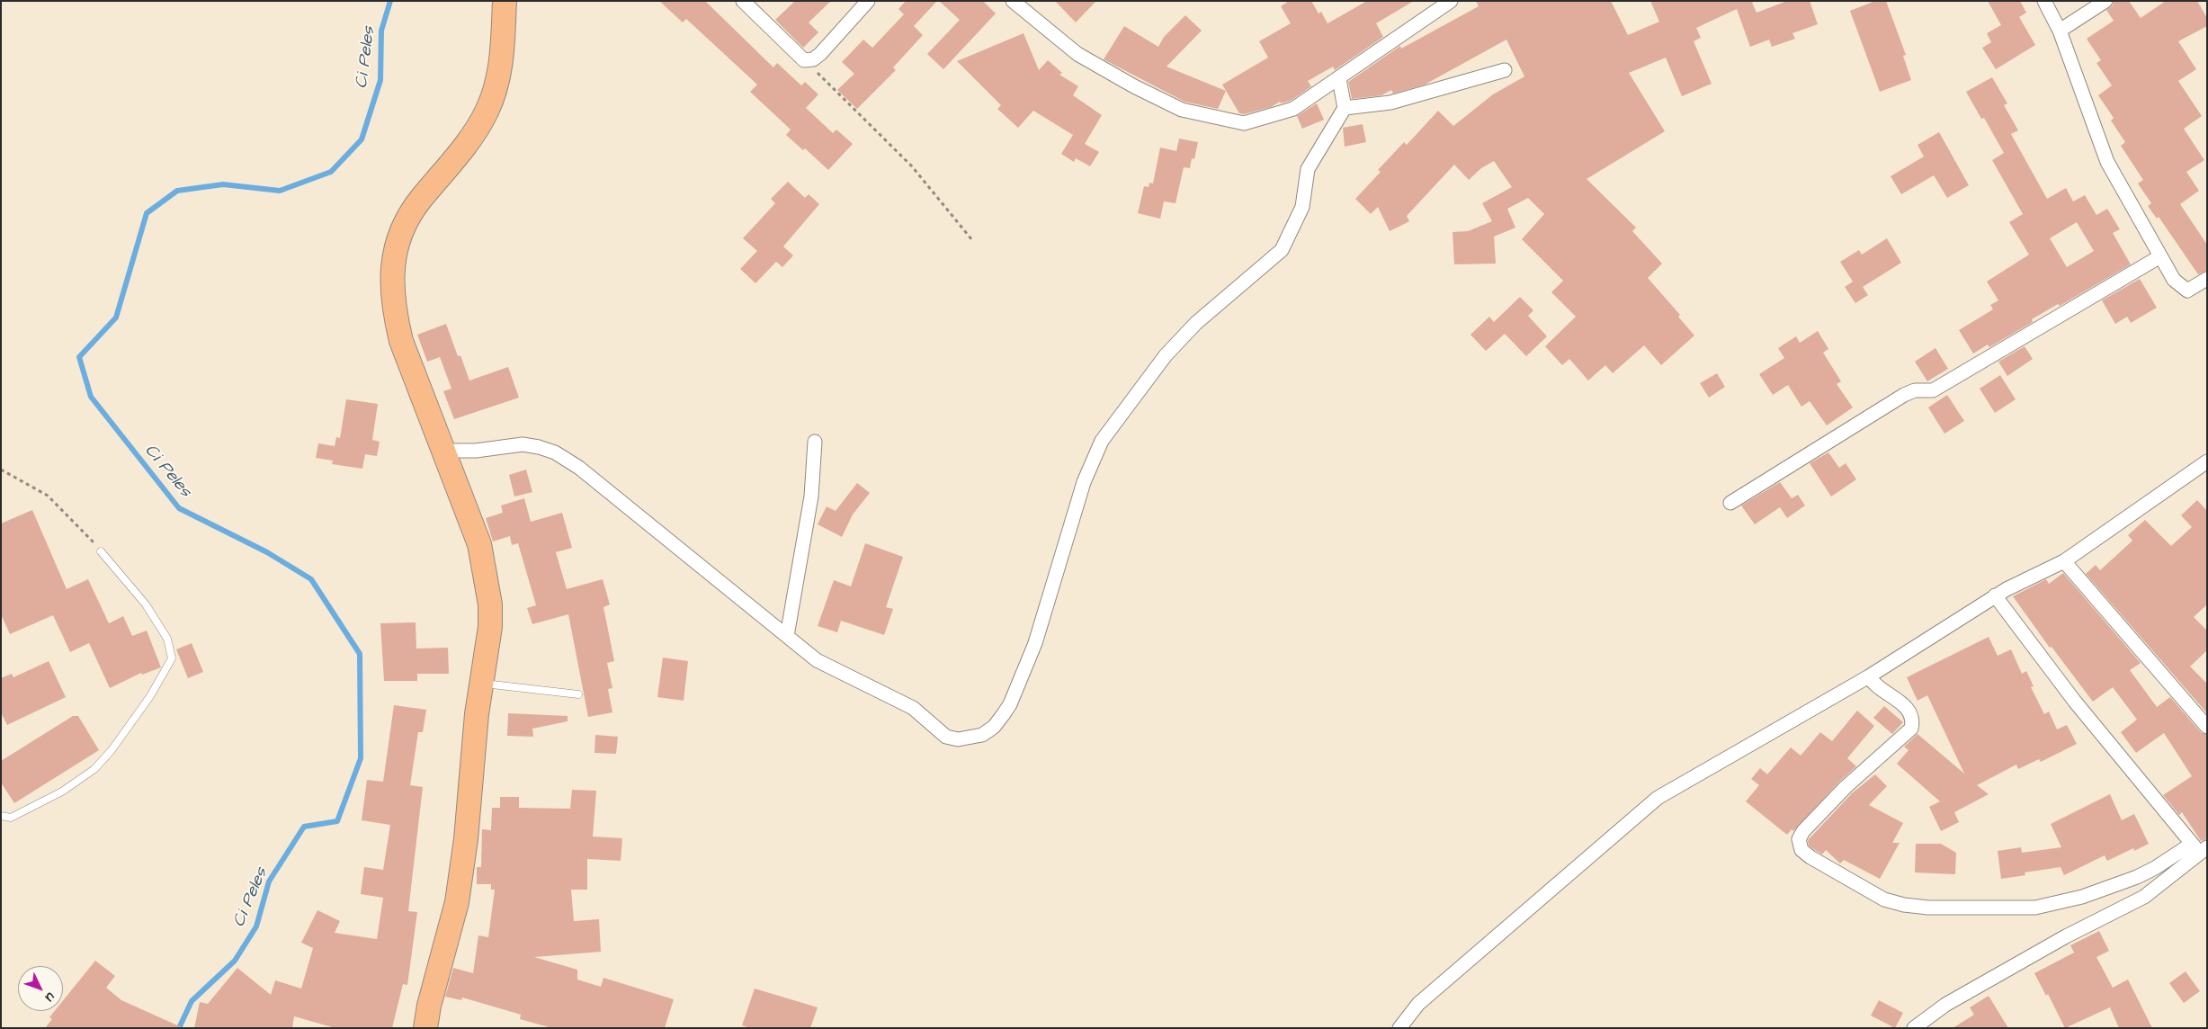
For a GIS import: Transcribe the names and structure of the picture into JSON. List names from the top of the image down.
{
  "water": ["Ci Peles"],
  "north": "bottom right"
}
